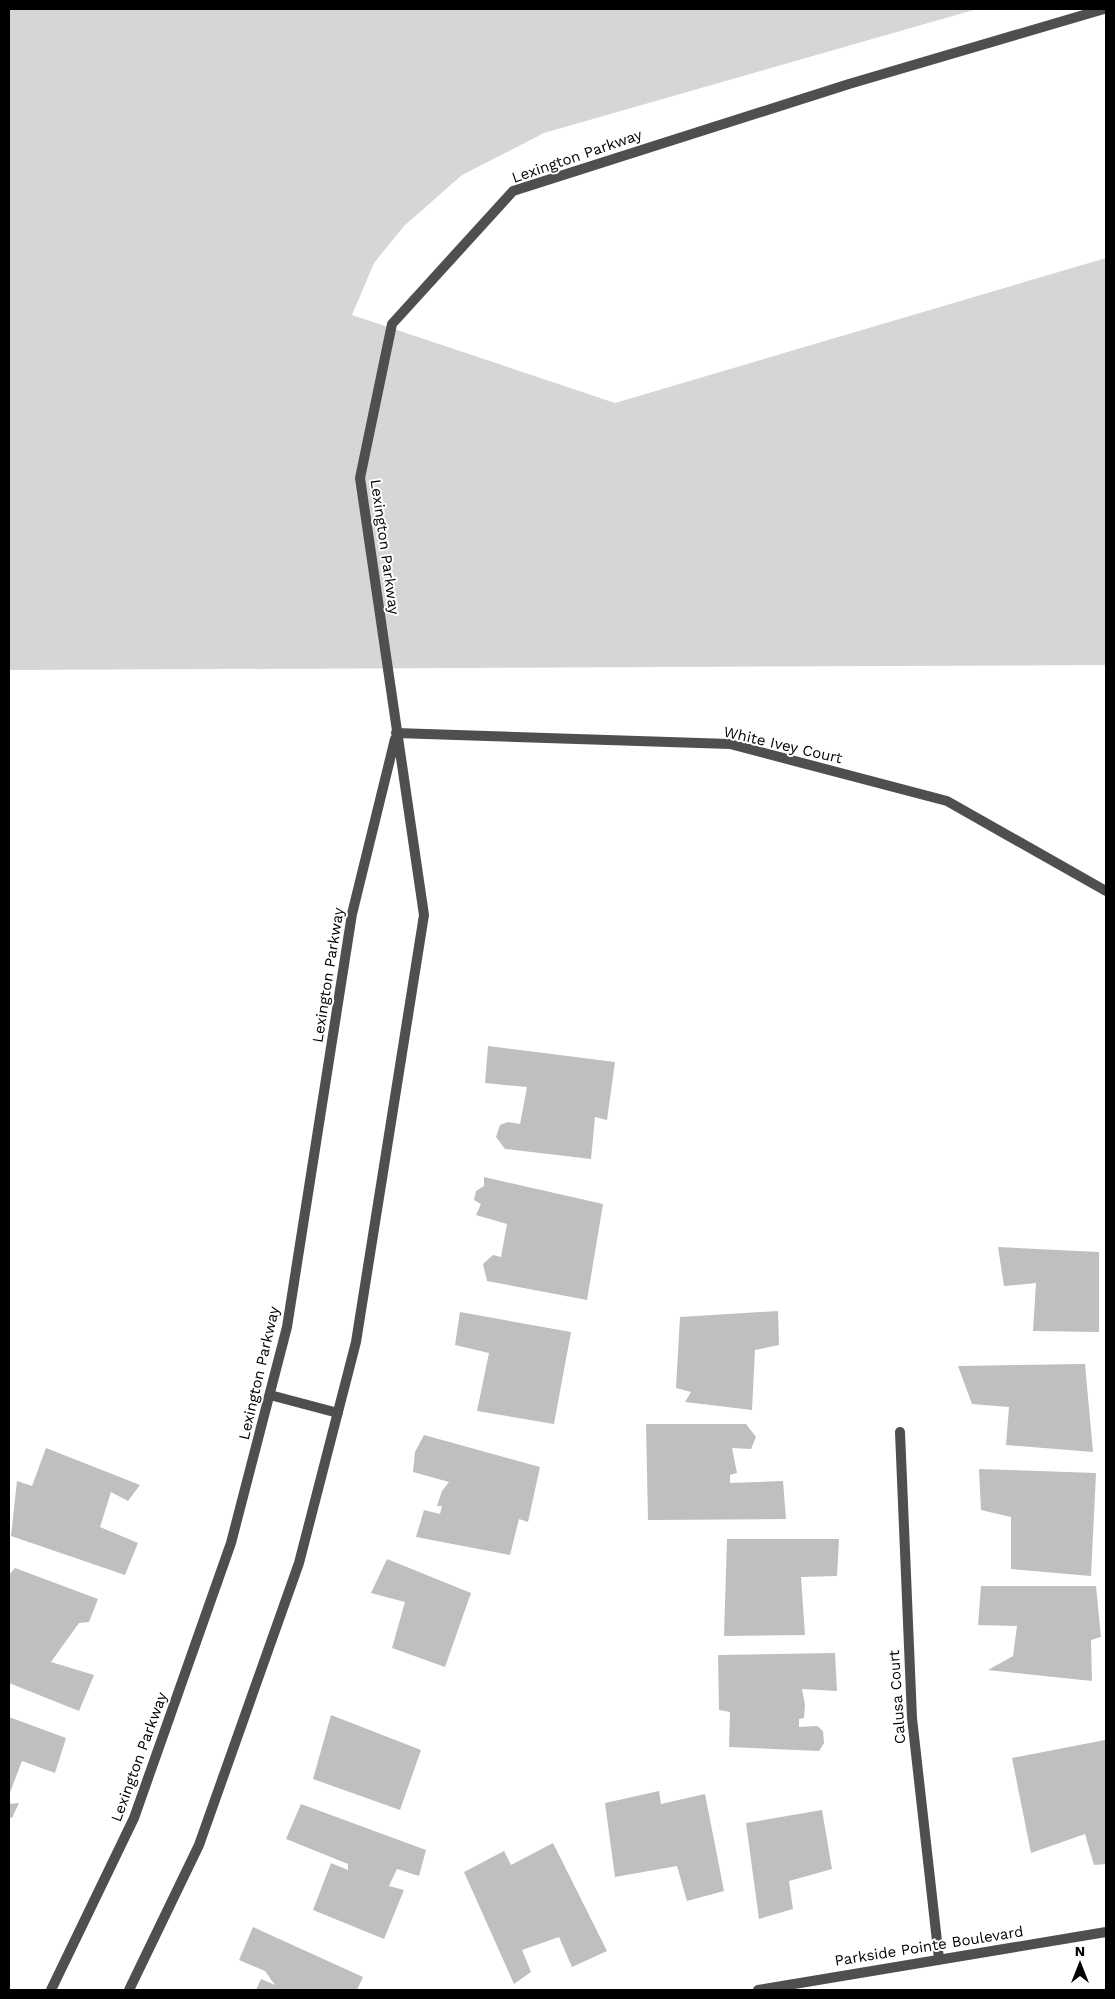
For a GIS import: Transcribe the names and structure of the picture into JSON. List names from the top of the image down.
{
  "streets": {
    "street": [
      "Lexington Parkway",
      "White Ivey Court",
      "Calusa Court",
      "Parkside Pointe Boulevard"
    ]
  },
  "crossings": [
    ["Lexington Parkway", "White Ivey Court"],
    ["Calusa Court", "Parkside Pointe Boulevard"]
  ],
  "north": "top"
}
